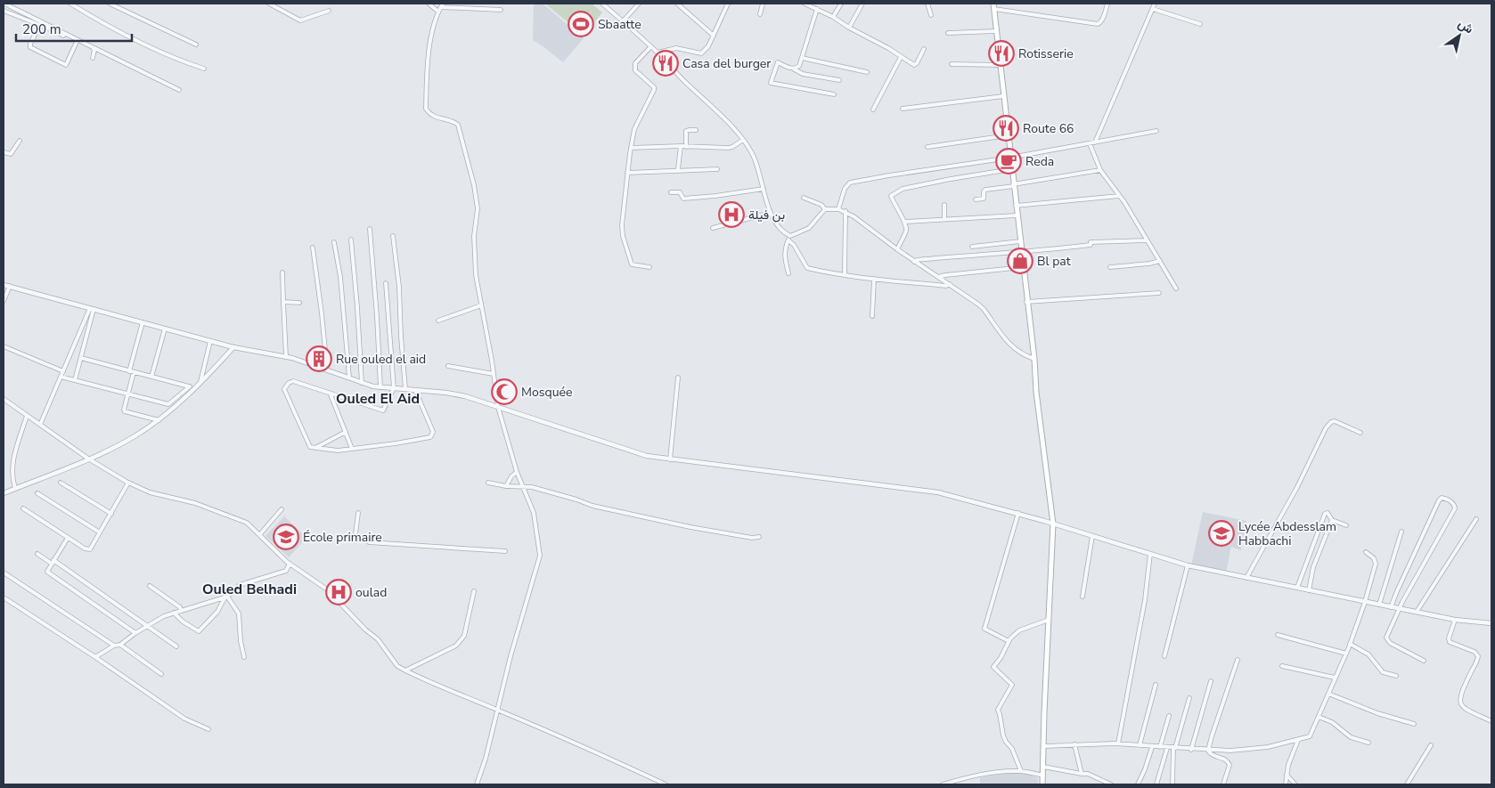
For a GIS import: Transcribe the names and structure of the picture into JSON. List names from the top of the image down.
{
  "districts": ["Ouled El Aid", "Ouled Belhadi"],
  "places": {
    "sports": ["Sbaatte"],
    "restaurant": ["Rotisserie", "Casa del burger", "Route 66"],
    "cafe": ["Reda"],
    "hospital": ["بن فيلة", "oulad"],
    "shop": ["Bl pat"],
    "building": ["Rue ouled el aid"],
    "mosque": ["Mosquée"],
    "school or university": ["Lycée Abdesslam Habbachi", "École primaire"]
  },
  "scale_bar": "200 m",
  "north": "top right"
}
